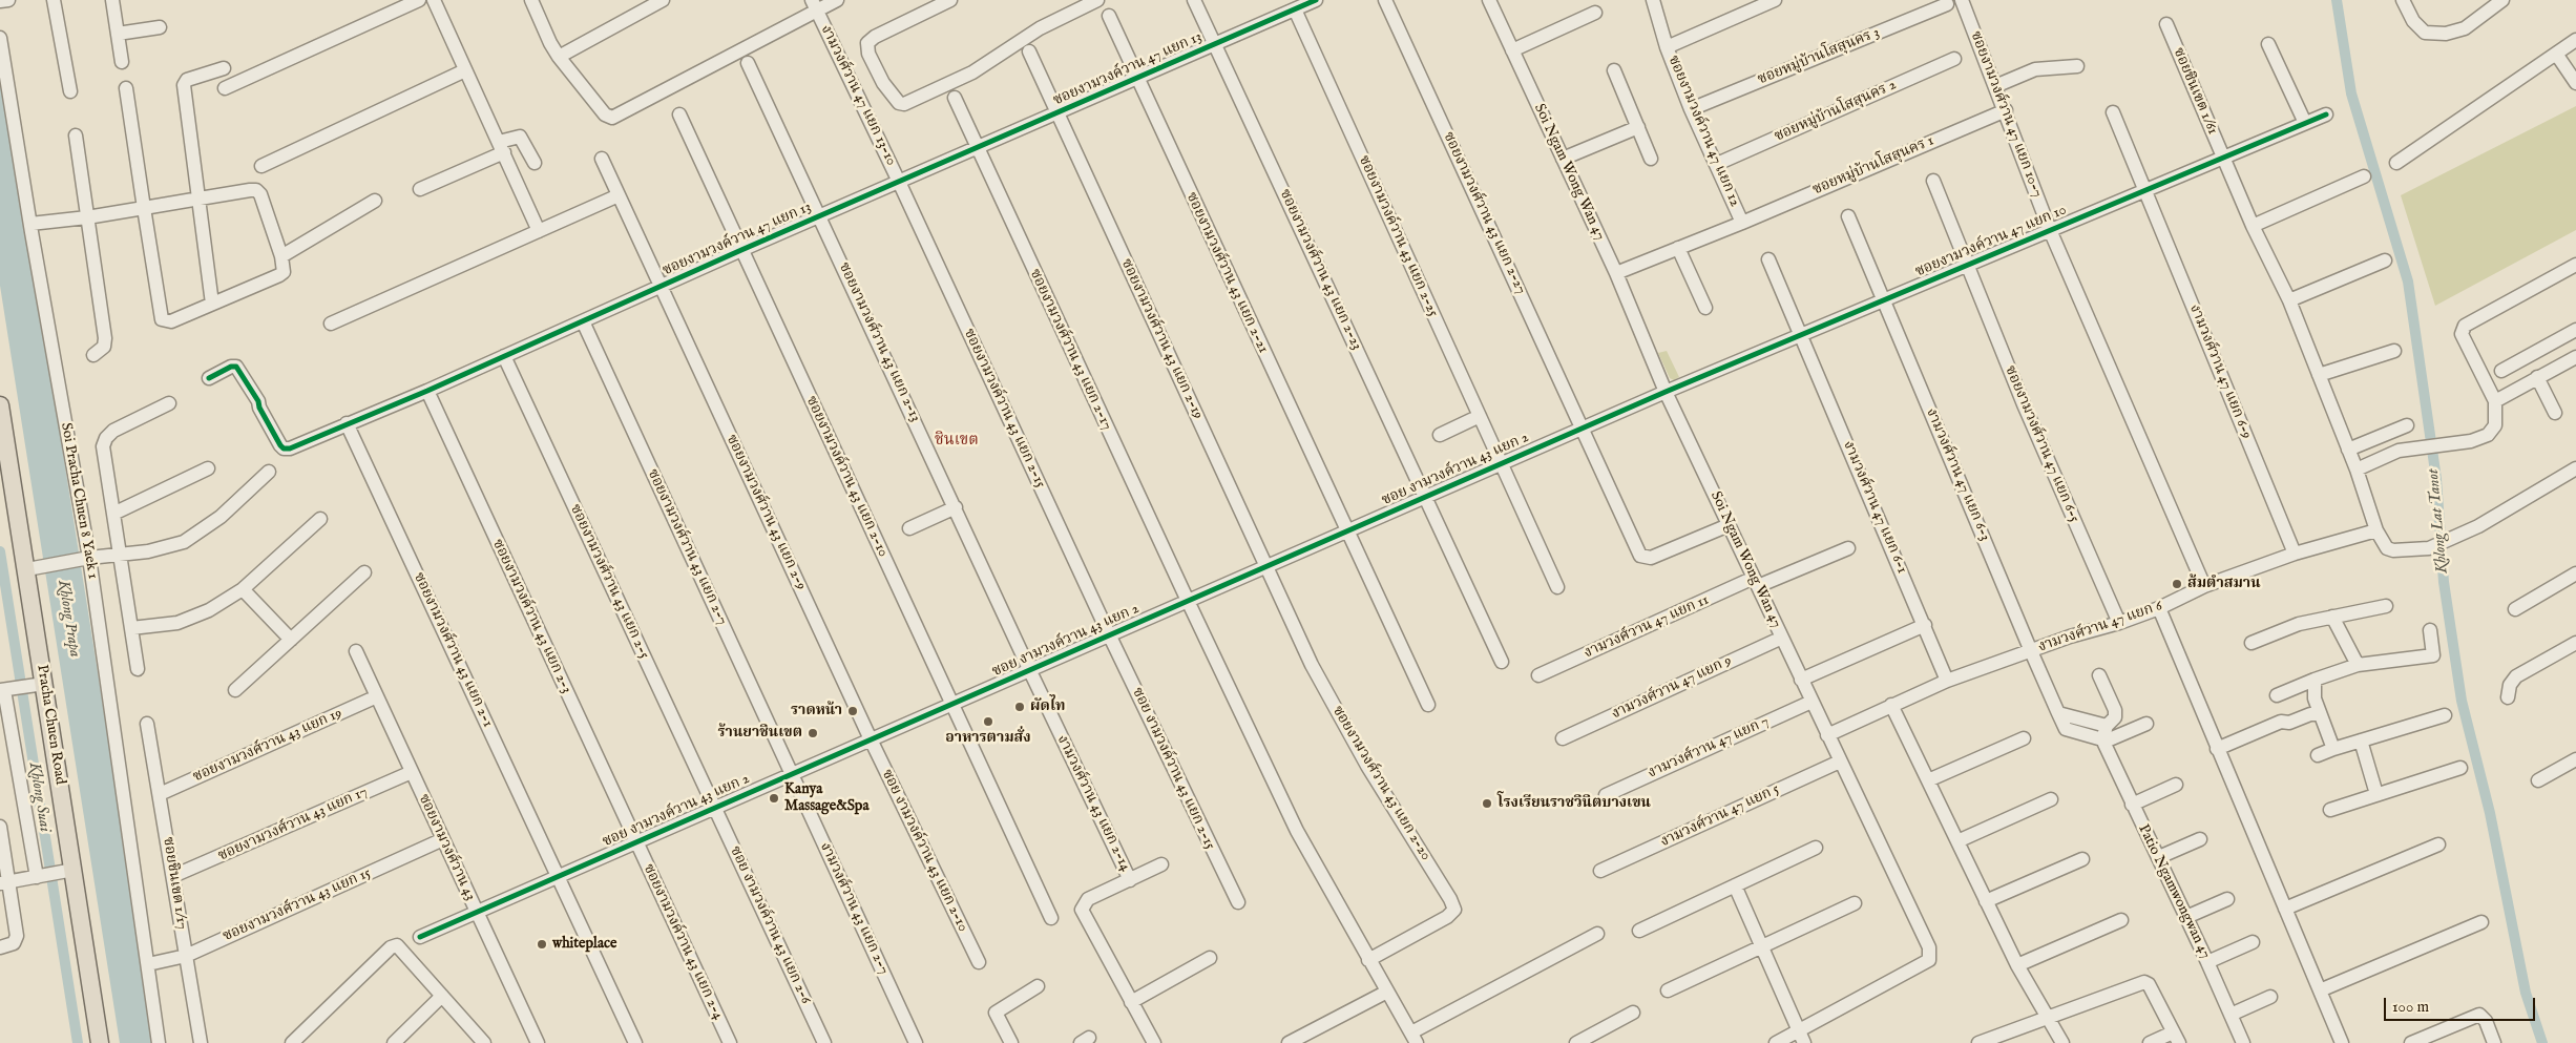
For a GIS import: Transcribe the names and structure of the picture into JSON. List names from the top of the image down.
{
  "streets": {
    "main road": ["Pracha Chuen Road"],
    "street": [
      "ซอยหมู่บ้านโสสุนคร 3",
      "ซอยงามวงค์วาน 47 แยก 13",
      "ซอยชินเขต 1/61",
      "งามวงศ์วาน 47 แยก 13-10",
      "ซอยหมู่บ้านโสสุนคร 2",
      "ซอยงามวงศ์วาน 47 แยก 10-7",
      "ซอยงามวงค์วาน 47 แยก 12",
      "ซอยหมู่บ้านโสสุนคร 1",
      "Soi Ngam Wong Wan 47",
      "ซอยงามวงศ์วาน 43 แยก 2-27",
      "ซอยงามวงค์วาน 43 แยก 2-25",
      "ซอยงามวงค์วาน 47 แยก 10",
      "ซอยงามวงศ์วาน 43 แยก 2-23",
      "ซอยงามวงศ์วาน 43 แยก 2-21",
      "ซอยงามวงศ์วาน 43 แยก 2-19",
      "ซอยงามวงศ์วาน 43 แยก 2-13",
      "ซอยงามวงศ์วาน 43 แยก 2-17",
      "งามวงศ์วาน 47 แยก 6-9",
      "ซอยงามวงค์วาน 43 แยก 2-15",
      "ซอยงามวงศ์วาน 47 แยก 6-5",
      "ซอย งามวงค์วาน 43 แยก 2",
      "งามวงศ์วาน 47 แยก 6-3",
      "ซอยงามวงค์วาน 43 แยก 2-10",
      "Soi Pracha Chuen 8 Yaek 1",
      "งามวงศ์วาน 47 แยก 6-1",
      "ซอยงามวงศ์วาน 43 แยก 2-9",
      "ซอยงามวงศ์วาน 43 แยก 2-7",
      "ซอยงามวงศ์วาน 43 แยก 2-5",
      "ซอยงามวงค์วาน 43 แยก 2-3",
      "งามวงศ์วาน 47 แยก 11",
      "งามวงศ์วาน 47 แยก 6",
      "ซอยงามวงศ์วาน 43 แยก 2-1",
      "งามวงศ์วาน 47 แยก 9",
      "ซอยงามวงศ์วาน 43 แยก 19",
      "งามวงศ์วาน 47 แยก 7",
      "ซอย งามวงค์วาน 43 แยก 2-15",
      "ซอยงามวงศ์วาน 43 แยก 2-20",
      "งามวงศ์วาน 43 แยก 2-14",
      "งามวงศ์วาน 47 แยก 5",
      "ซอยงามวงศ์วาน 43 แยก 17",
      "ซอยงามวงศ์วาน 43",
      "ซอย งามวงค์วาน 43 แยก 2-10",
      "ซอยชินเขต 1/17",
      "Patio Ngamwongwan 47",
      "ซอยงามวงศ์วาน 43 แยก 15",
      "งามวงศ์วาน 43 แยก 2-7",
      "ซอย งามวงค์วาน 43 แยก 2-6",
      "ซอยงามวงค์วาน 43 แยก 2-4"
    ]
  },
  "crossings": [
    ["ซอยหมู่บ้านโสสุนคร 3", "ซอยงามวงค์วาน 47 แยก 12"],
    ["ซอยงามวงค์วาน 47 แยก 13", "งามวงศ์วาน 47 แยก 13-10"],
    ["ซอยงามวงค์วาน 47 แยก 13", "ซอยงามวงค์วาน 43 แยก 2-25"],
    ["ซอยงามวงค์วาน 47 แยก 13", "ซอยงามวงศ์วาน 43 แยก 2-23"],
    ["ซอยงามวงค์วาน 47 แยก 13", "ซอยงามวงศ์วาน 43 แยก 2-21"],
    ["ซอยงามวงค์วาน 47 แยก 13", "ซอยงามวงศ์วาน 43 แยก 2-19"],
    ["ซอยงามวงค์วาน 47 แยก 13", "ซอยงามวงศ์วาน 43 แยก 2-13"],
    ["ซอยงามวงค์วาน 47 แยก 13", "ซอยงามวงศ์วาน 43 แยก 2-17"],
    ["ซอยงามวงค์วาน 47 แยก 13", "ซอยงามวงค์วาน 43 แยก 2-15"],
    ["ซอยงามวงค์วาน 47 แยก 13", "ซอยงามวงค์วาน 43 แยก 2-10"],
    ["ซอยงามวงค์วาน 47 แยก 13", "ซอยงามวงศ์วาน 43 แยก 2-9"],
    ["ซอยงามวงค์วาน 47 แยก 13", "ซอยงามวงศ์วาน 43 แยก 2-7"],
    ["ซอยงามวงค์วาน 47 แยก 13", "ซอยงามวงศ์วาน 43 แยก 2-5"],
    ["ซอยงามวงค์วาน 47 แยก 13", "ซอยงามวงค์วาน 43 แยก 2-3"],
    ["ซอยงามวงค์วาน 47 แยก 13", "ซอยงามวงศ์วาน 43 แยก 2-1"],
    ["ซอยชินเขต 1/61", "ซอยงามวงค์วาน 47 แยก 10"],
    ["ซอยชินเขต 1/61", "งามวงศ์วาน 47 แยก 6"],
    ["งามวงศ์วาน 47 แยก 13-10", "ซอยงามวงค์วาน 43 แยก 2-15"],
    ["ซอยหมู่บ้านโสสุนคร 2", "ซอยงามวงค์วาน 47 แยก 12"],
    ["ซอยงามวงศ์วาน 47 แยก 10-7", "ซอยหมู่บ้านโสสุนคร 1"],
    ["ซอยงามวงศ์วาน 47 แยก 10-7", "ซอยงามวงค์วาน 47 แยก 10"],
    ["ซอยงามวงศ์วาน 47 แยก 10-7", "งามวงศ์วาน 47 แยก 6"],
    ["ซอยงามวงค์วาน 47 แยก 12", "ซอยหมู่บ้านโสสุนคร 1"],
    ["ซอยงามวงค์วาน 47 แยก 12", "Soi Ngam Wong Wan 47"],
    ["Soi Ngam Wong Wan 47", "ซอยงามวงศ์วาน 43 แยก 2-27"],
    ["Soi Ngam Wong Wan 47", "ซอยงามวงค์วาน 47 แยก 10"],
    ["Soi Ngam Wong Wan 47", "ซอย งามวงค์วาน 43 แยก 2"],
    ["Soi Ngam Wong Wan 47", "งามวงศ์วาน 47 แยก 11"],
    ["Soi Ngam Wong Wan 47", "งามวงศ์วาน 47 แยก 6"],
    ["Soi Ngam Wong Wan 47", "งามวงศ์วาน 47 แยก 9"],
    ["Soi Ngam Wong Wan 47", "งามวงศ์วาน 47 แยก 7"],
    ["Soi Ngam Wong Wan 47", "งามวงศ์วาน 47 แยก 5"],
    ["ซอยงามวงศ์วาน 43 แยก 2-27", "ซอย งามวงค์วาน 43 แยก 2"],
    ["ซอยงามวงค์วาน 43 แยก 2-25", "ซอย งามวงค์วาน 43 แยก 2"],
    ["ซอยงามวงค์วาน 47 แยก 10", "งามวงศ์วาน 47 แยก 6-9"],
    ["ซอยงามวงค์วาน 47 แยก 10", "ซอยงามวงศ์วาน 47 แยก 6-5"],
    ["ซอยงามวงค์วาน 47 แยก 10", "ซอย งามวงค์วาน 43 แยก 2"],
    ["ซอยงามวงค์วาน 47 แยก 10", "งามวงศ์วาน 47 แยก 6-3"],
    ["ซอยงามวงค์วาน 47 แยก 10", "งามวงศ์วาน 47 แยก 6-1"],
    ["ซอยงามวงศ์วาน 43 แยก 2-23", "ซอย งามวงค์วาน 43 แยก 2"],
    ["ซอยงามวงศ์วาน 43 แยก 2-21", "ซอย งามวงค์วาน 43 แยก 2"],
    ["ซอยงามวงศ์วาน 43 แยก 2-19", "ซอย งามวงค์วาน 43 แยก 2"],
    ["ซอยงามวงศ์วาน 43 แยก 2-19", "ซอยงามวงศ์วาน 43 แยก 2-20"],
    ["ซอยงามวงศ์วาน 43 แยก 2-13", "ซอย งามวงค์วาน 43 แยก 2"],
    ["ซอยงามวงศ์วาน 43 แยก 2-13", "งามวงศ์วาน 43 แยก 2-14"],
    ["ซอยงามวงศ์วาน 43 แยก 2-17", "ซอย งามวงค์วาน 43 แยก 2"],
    ["ซอยงามวงศ์วาน 43 แยก 2-17", "ซอยงามวงศ์วาน 43 แยก 2-20"],
    ["งามวงศ์วาน 47 แยก 6-9", "งามวงศ์วาน 47 แยก 6"],
    ["ซอยงามวงค์วาน 43 แยก 2-15", "ซอย งามวงค์วาน 43 แยก 2"],
    ["ซอยงามวงค์วาน 43 แยก 2-15", "ซอย งามวงค์วาน 43 แยก 2-15"],
    ["ซอยงามวงศ์วาน 47 แยก 6-5", "งามวงศ์วาน 47 แยก 6"],
    ["ซอย งามวงค์วาน 43 แยก 2", "ซอยงามวงค์วาน 43 แยก 2-10"],
    ["ซอย งามวงค์วาน 43 แยก 2", "ซอยงามวงศ์วาน 43 แยก 2-9"],
    ["ซอย งามวงค์วาน 43 แยก 2", "ซอยงามวงศ์วาน 43 แยก 2-7"],
    ["ซอย งามวงค์วาน 43 แยก 2", "ซอยงามวงศ์วาน 43 แยก 2-5"],
    ["ซอย งามวงค์วาน 43 แยก 2", "ซอยงามวงค์วาน 43 แยก 2-3"],
    ["ซอย งามวงค์วาน 43 แยก 2", "ซอยงามวงศ์วาน 43 แยก 2-1"],
    ["ซอย งามวงค์วาน 43 แยก 2", "ซอย งามวงค์วาน 43 แยก 2-15"],
    ["ซอย งามวงค์วาน 43 แยก 2", "ซอยงามวงศ์วาน 43 แยก 2-20"],
    ["ซอย งามวงค์วาน 43 แยก 2", "งามวงศ์วาน 43 แยก 2-14"],
    ["ซอย งามวงค์วาน 43 แยก 2", "ซอยงามวงศ์วาน 43"],
    ["ซอย งามวงค์วาน 43 แยก 2", "ซอย งามวงค์วาน 43 แยก 2-10"],
    ["ซอย งามวงค์วาน 43 แยก 2", "งามวงศ์วาน 43 แยก 2-7"],
    ["ซอย งามวงค์วาน 43 แยก 2", "ซอย งามวงค์วาน 43 แยก 2-6"],
    ["ซอย งามวงค์วาน 43 แยก 2", "ซอยงามวงค์วาน 43 แยก 2-4"],
    ["งามวงศ์วาน 47 แยก 6-3", "งามวงศ์วาน 47 แยก 6"],
    ["งามวงศ์วาน 47 แยก 6-3", "Patio Ngamwongwan 47"],
    ["Soi Pracha Chuen 8 Yaek 1", "ซอยงามวงศ์วาน 43 แยก 15"],
    ["งามวงศ์วาน 47 แยก 6-1", "งามวงศ์วาน 47 แยก 6"],
    ["ซอยงามวงศ์วาน 43 แยก 2-9", "ซอย งามวงค์วาน 43 แยก 2-10"],
    ["ซอยงามวงศ์วาน 43 แยก 2-7", "งามวงศ์วาน 43 แยก 2-7"],
    ["ซอยงามวงศ์วาน 43 แยก 2-5", "ซอย งามวงค์วาน 43 แยก 2-6"],
    ["ซอยงามวงค์วาน 43 แยก 2-3", "ซอยงามวงค์วาน 43 แยก 2-4"],
    ["ซอยงามวงศ์วาน 43 แยก 19", "ซอยงามวงศ์วาน 43"],
    ["ซอยงามวงศ์วาน 43 แยก 19", "ซอยชินเขต 1/17"],
    ["ซอยงามวงศ์วาน 43 แยก 17", "ซอยงามวงศ์วาน 43"],
    ["ซอยงามวงศ์วาน 43 แยก 17", "ซอยชินเขต 1/17"],
    ["ซอยงามวงศ์วาน 43", "ซอยงามวงศ์วาน 43 แยก 15"],
    ["ซอยชินเขต 1/17", "ซอยงามวงศ์วาน 43 แยก 15"]
  ],
  "districts": ["ชินเขต"],
  "water": ["Khlong Lat Tanot", "Khlong Prapa", "Khlong Suai"],
  "places": [
    "ส้มตำสมาน",
    "ผัดไท",
    "ราดหน้า",
    "อาหารตามสั่ง",
    "ร้านยาชินเขต",
    "Kanya Massage&Spa",
    "โรงเรียนราชวินิตบางเขน",
    "whiteplace"
  ],
  "scale_bar": "100 m"
}
